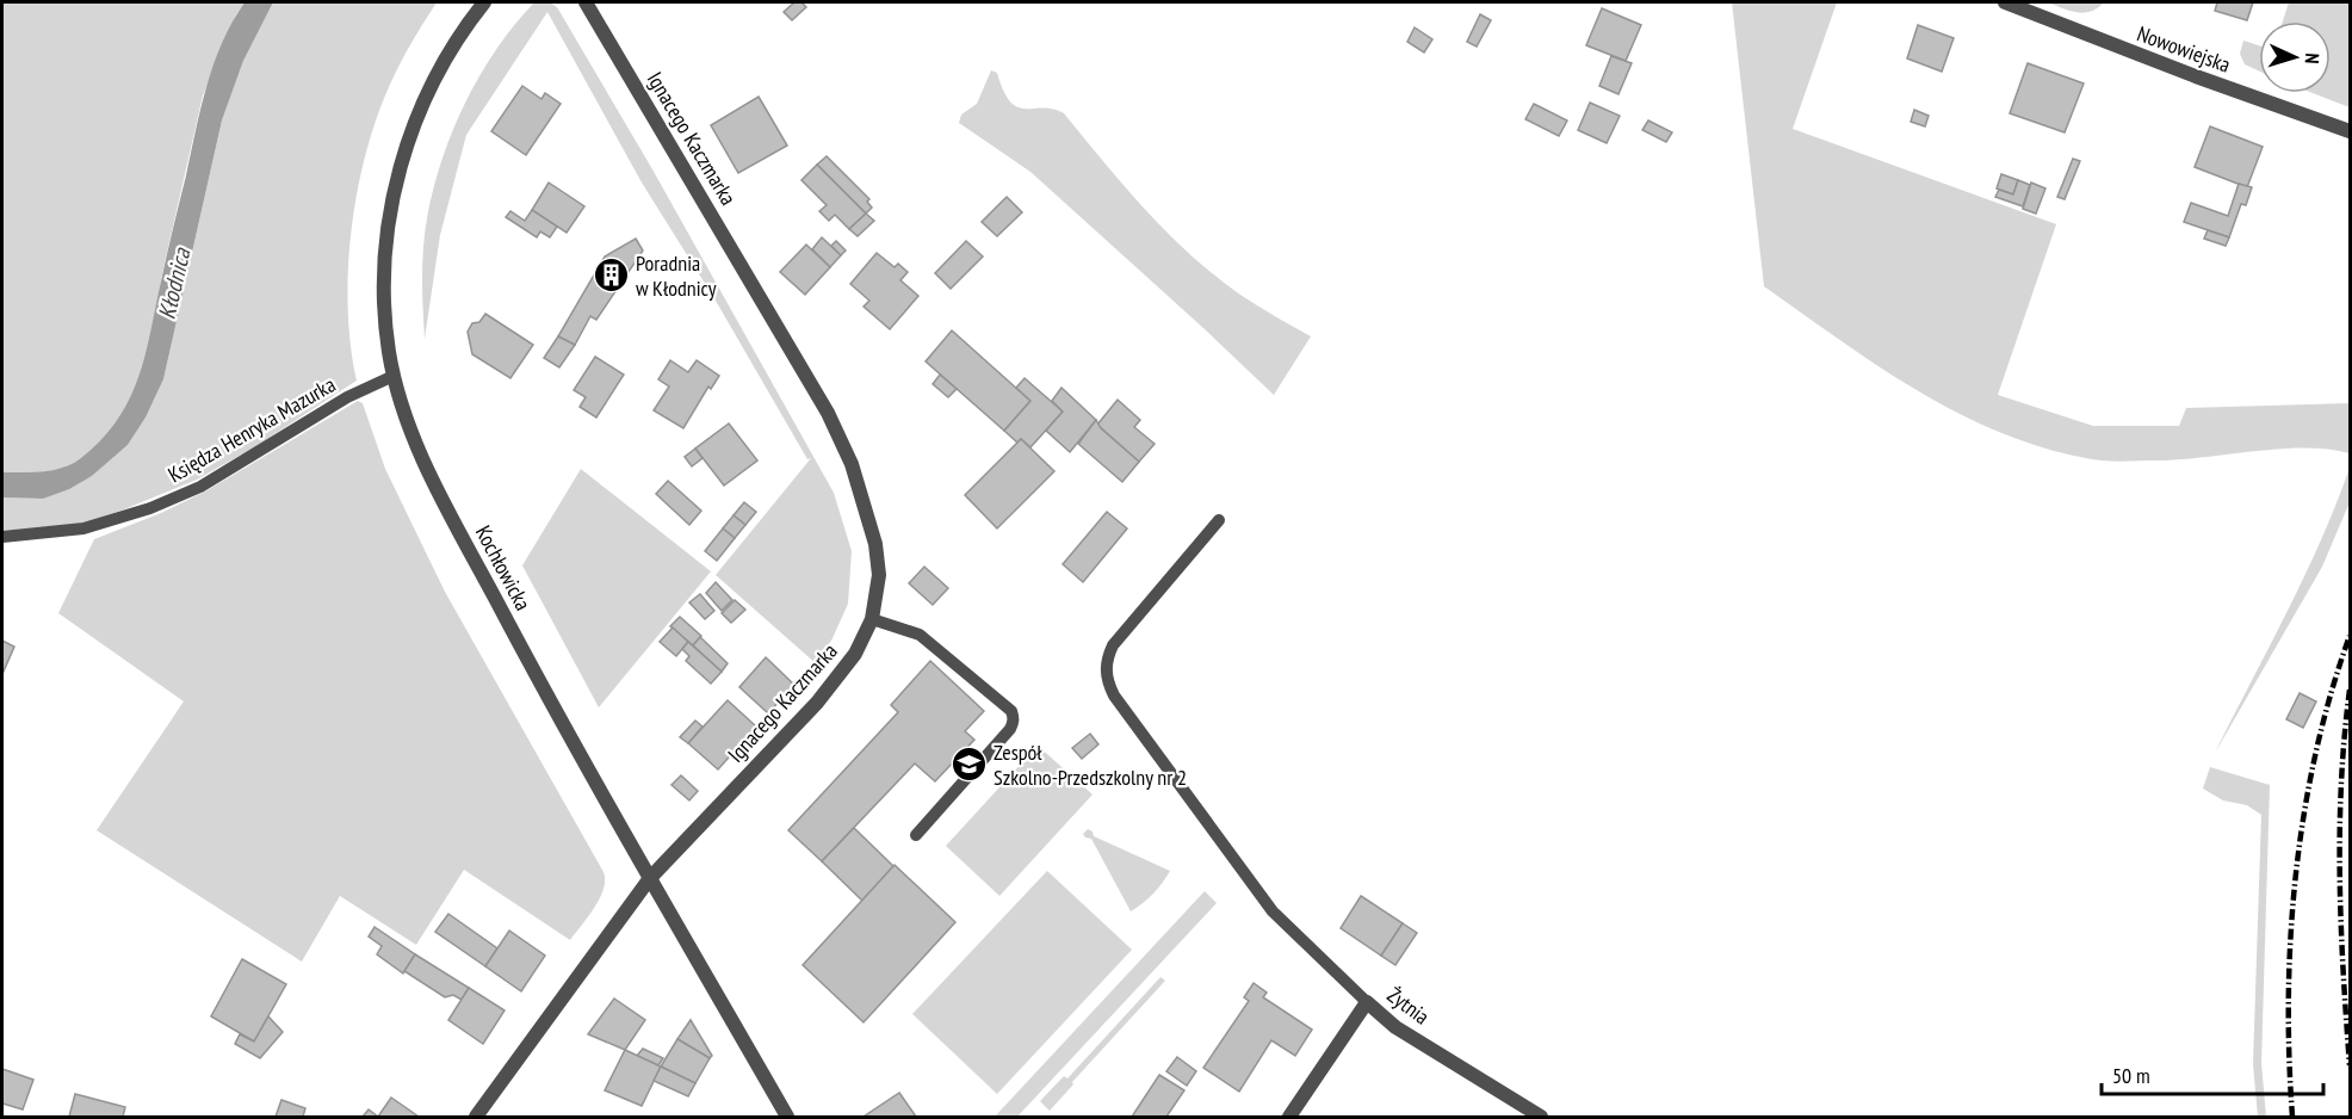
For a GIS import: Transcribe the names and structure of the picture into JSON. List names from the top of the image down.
{
  "streets": {
    "street": [
      "Nowowiejska",
      "Ignacego Kaczmarka",
      "Kochłowicka",
      "Żytnia"
    ],
    "lane": ["Księdza Henryka Mazurka"]
  },
  "crossings": [
    ["Ignacego Kaczmarka", "Kochłowicka"],
    ["Księdza Henryka Mazurka", "Kochłowicka"]
  ],
  "water": ["Kłodnica"],
  "places": {
    "building": ["Poradnia w Kłodnicy"],
    "school or university": ["Zespół Szkolno-Przedszkolny nr 2"]
  },
  "scale_bar": "50 m",
  "north": "right"
}
